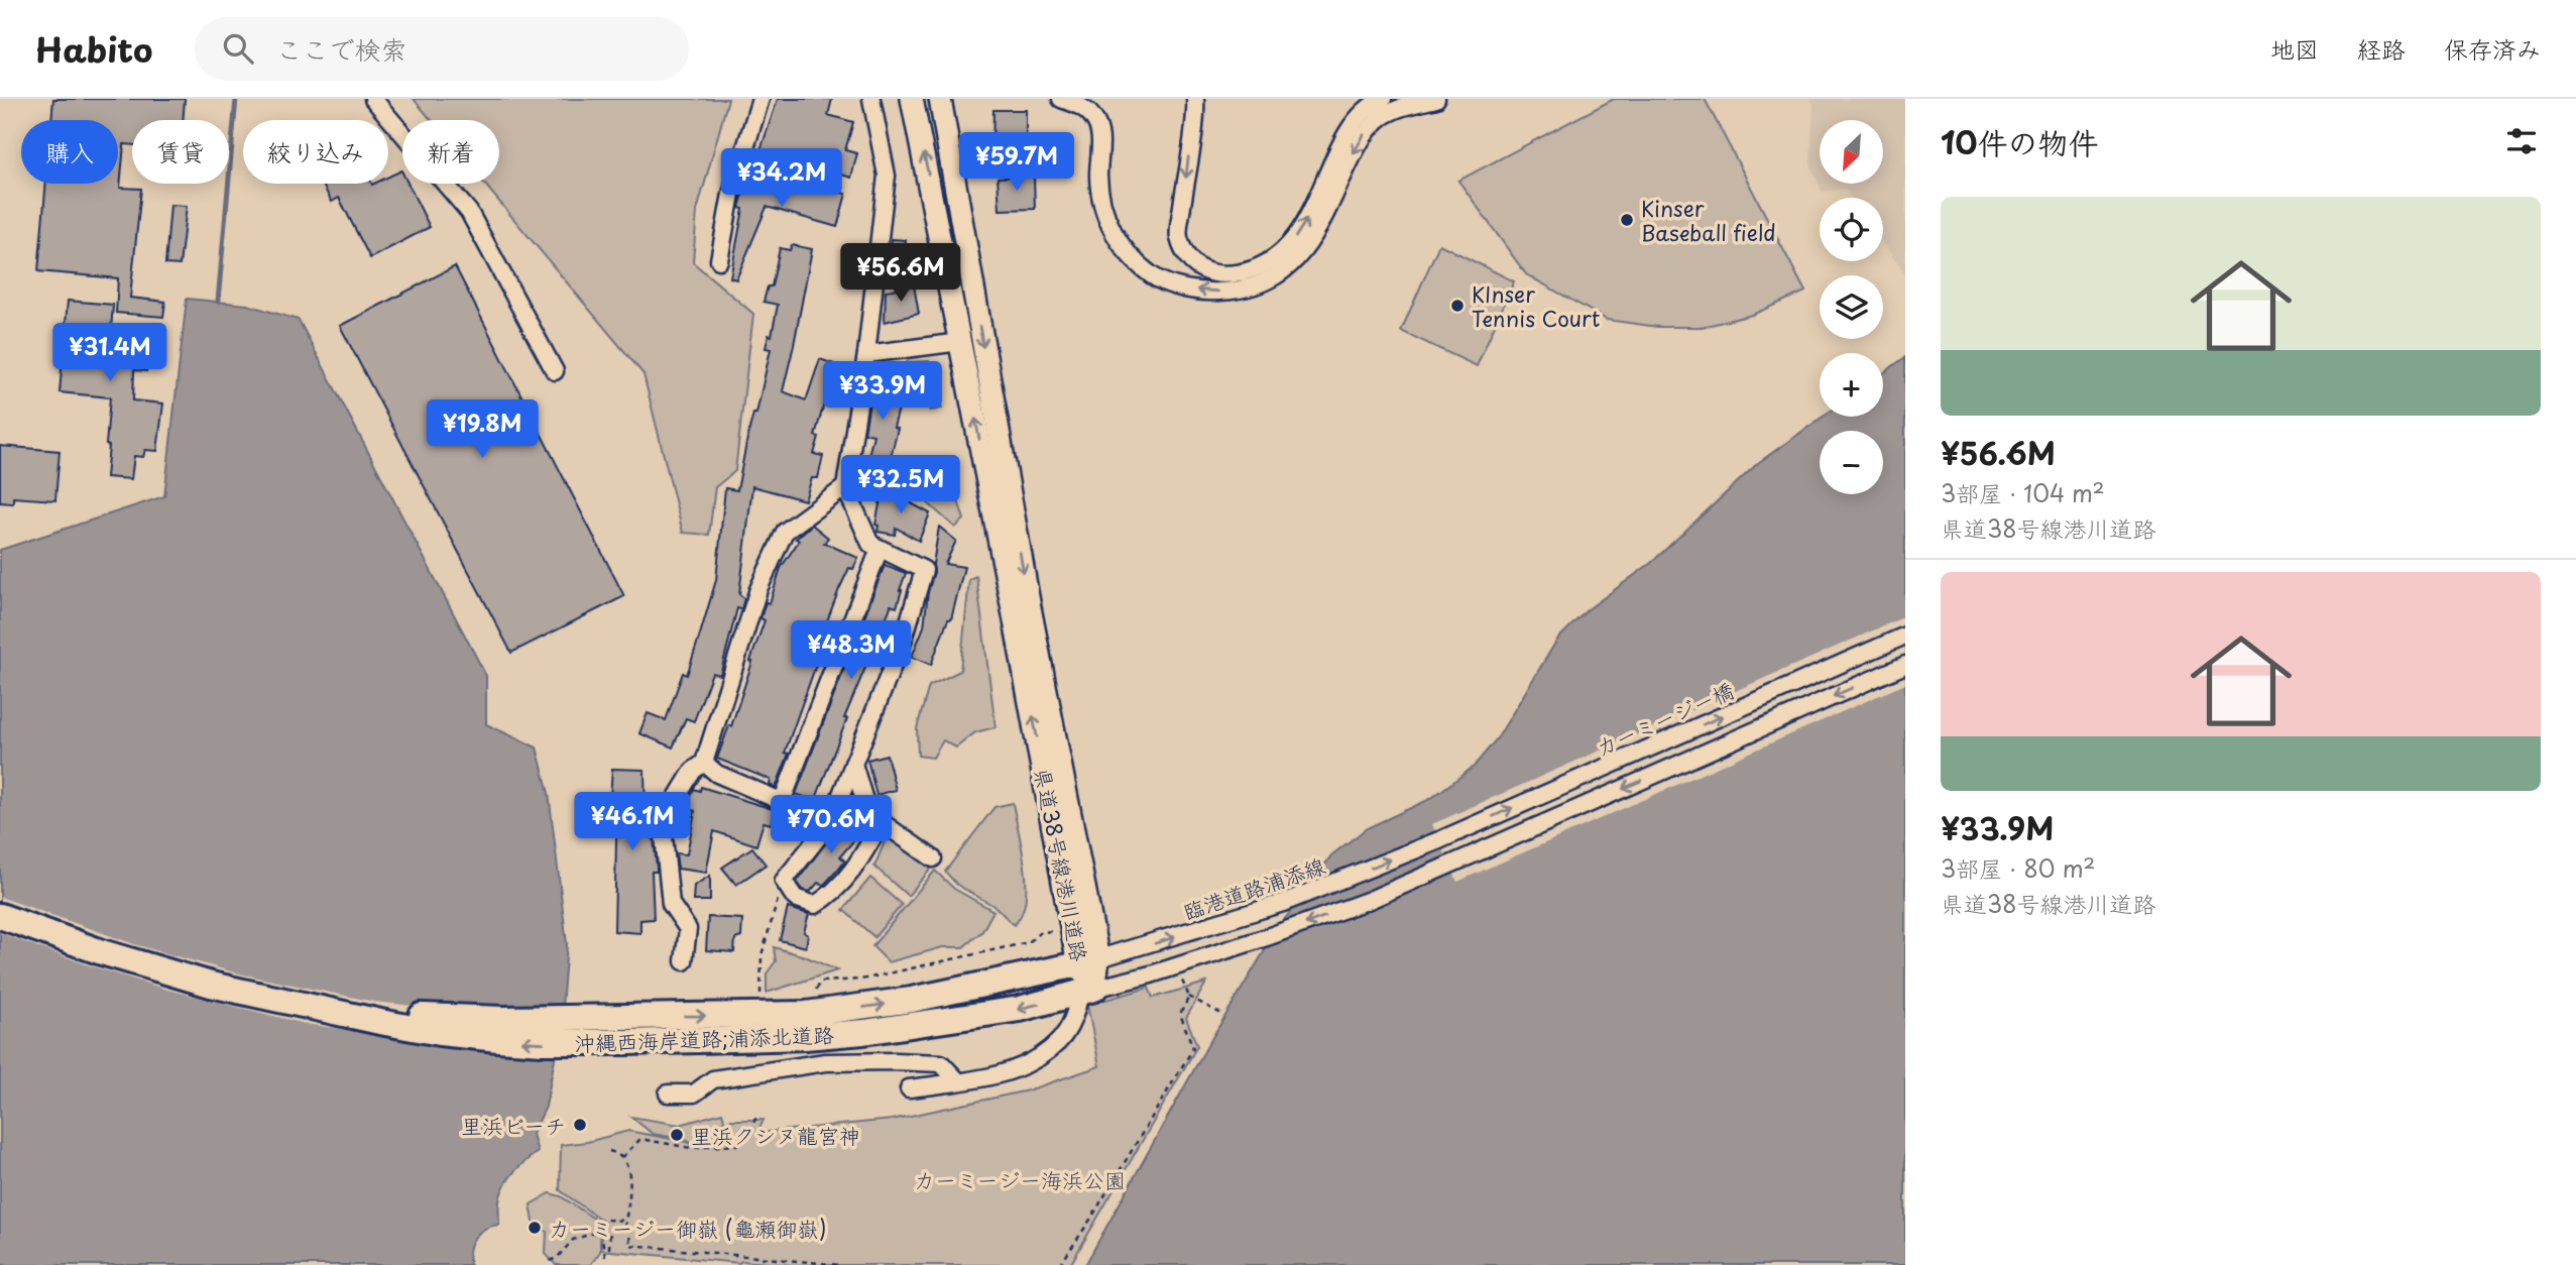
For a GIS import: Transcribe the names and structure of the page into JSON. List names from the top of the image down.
{
  "streets": {
    "highway": ["沖縄西海岸道路;浦添北道路"],
    "main road": ["県道38号線港川道路"],
    "street": ["カーミージー橋", "臨港道路浦添線"]
  },
  "crossings": [
    ["カーミージー橋", "臨港道路浦添線"],
    ["県道38号線港川道路", "臨港道路浦添線"],
    ["県道38号線港川道路", "沖縄西海岸道路;浦添北道路"],
    ["臨港道路浦添線", "沖縄西海岸道路;浦添北道路"]
  ],
  "parks": ["カーミージー海浜公園"],
  "places": [
    "Kinser Baseball field",
    "KInser Tennis Court",
    "里浜ビーチ",
    "里浜クシヌ龍宮神",
    "カーミージー御嶽 (龜瀬御嶽)"
  ],
  "north": "bottom left",
  "page": {
    "header": "Habito",
    "search": "ここで検索",
    "nav": ["地図", "経路", "保存済み"],
    "heading": "10件の物件",
    "map_buttons": ["+", "−"],
    "chip": [
      "購入",
      "賃貸",
      "絞り込み",
      "新着"
    ],
    "price": [
      "¥59.7M",
      "¥34.2M",
      "¥56.6M",
      "¥31.4M",
      "¥33.9M",
      "¥19.8M",
      "¥32.5M",
      "¥48.3M",
      "¥46.1M",
      "¥70.6M"
    ],
    "list": [
      {
        "name": "¥56.6M",
        "note": "3部屋 · 104 m² · 県道38号線港川道路"
      },
      {
        "name": "¥33.9M",
        "note": "3部屋 · 80 m² · 県道38号線港川道路"
      }
    ]
  }
}
